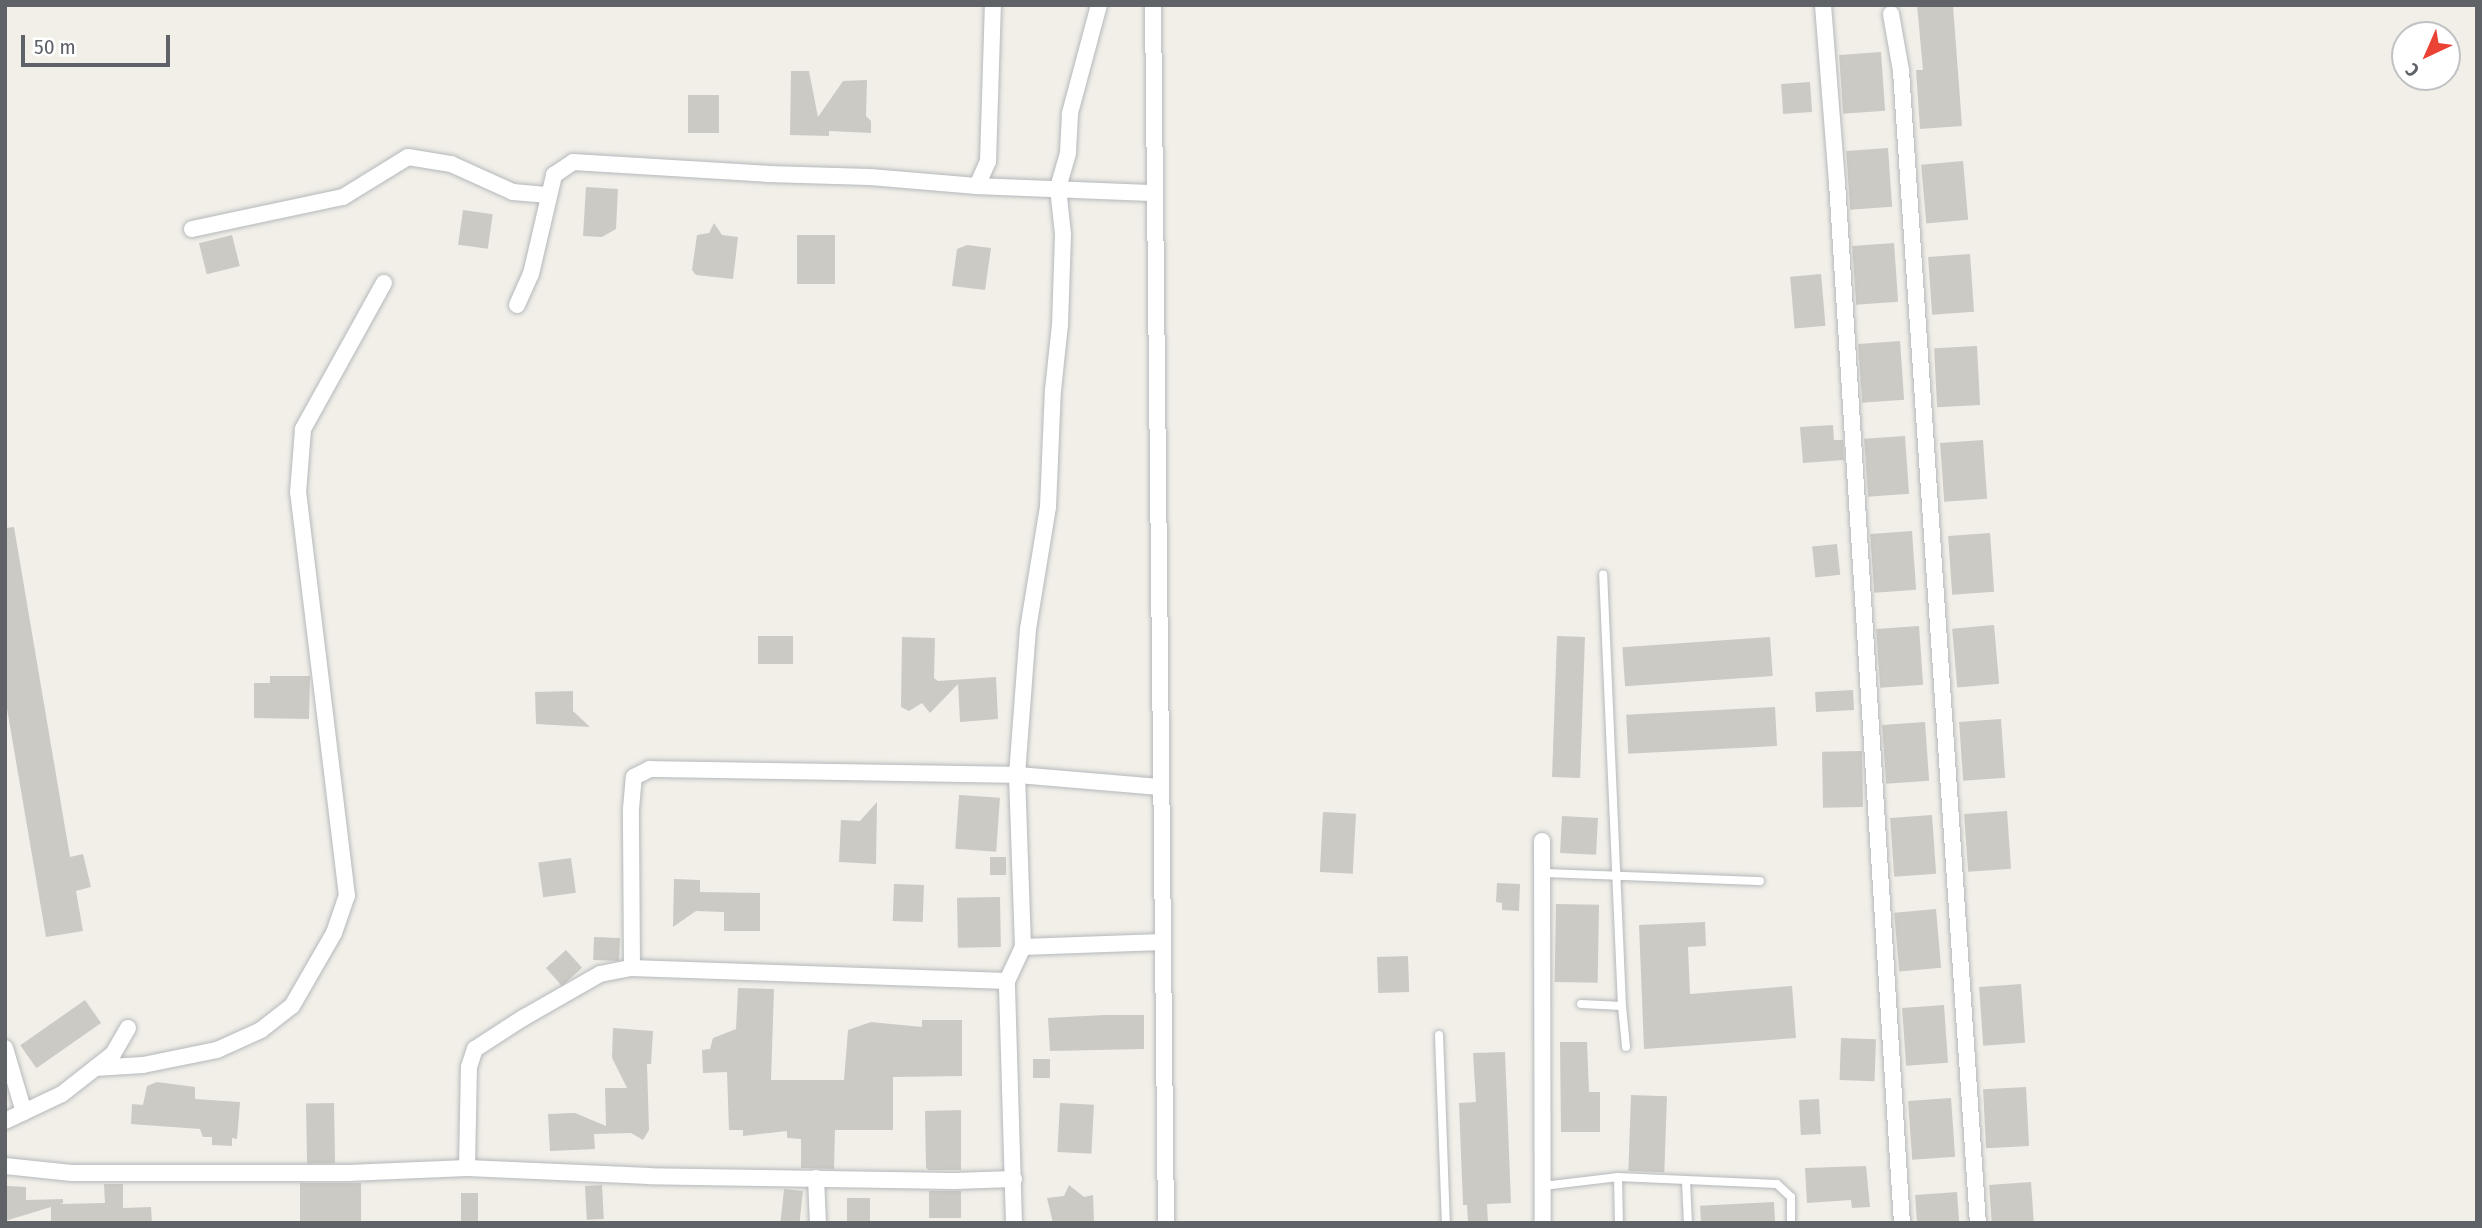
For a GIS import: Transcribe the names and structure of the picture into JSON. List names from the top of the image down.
{
  "scale_bar": "50 m",
  "north": "bottom left"
}
